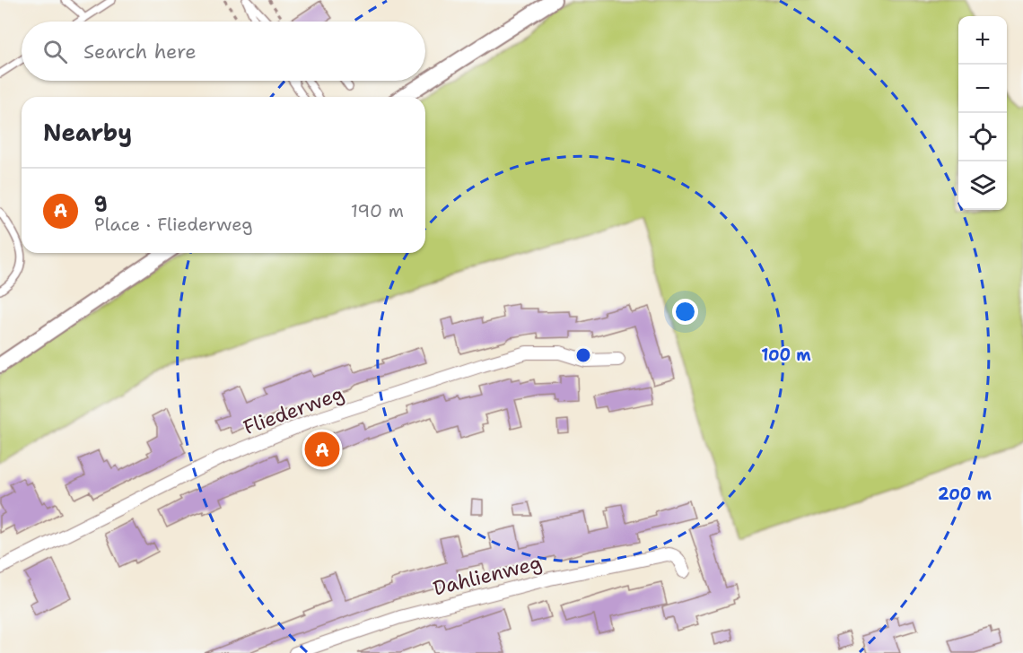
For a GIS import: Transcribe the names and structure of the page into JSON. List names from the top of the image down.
{
  "streets": {
    "street": ["Fliederweg", "Dahlienweg"]
  },
  "page": {
    "map_buttons": ["+", "−"],
    "search": "Search here",
    "heading": "Nearby",
    "list": [
      {
        "mark": "A",
        "name": "g",
        "note": "Place · Fliederweg",
        "value": "190 m"
      }
    ],
    "pins": "A"
  },
  "rings": ["100 m", "200 m"]
}
